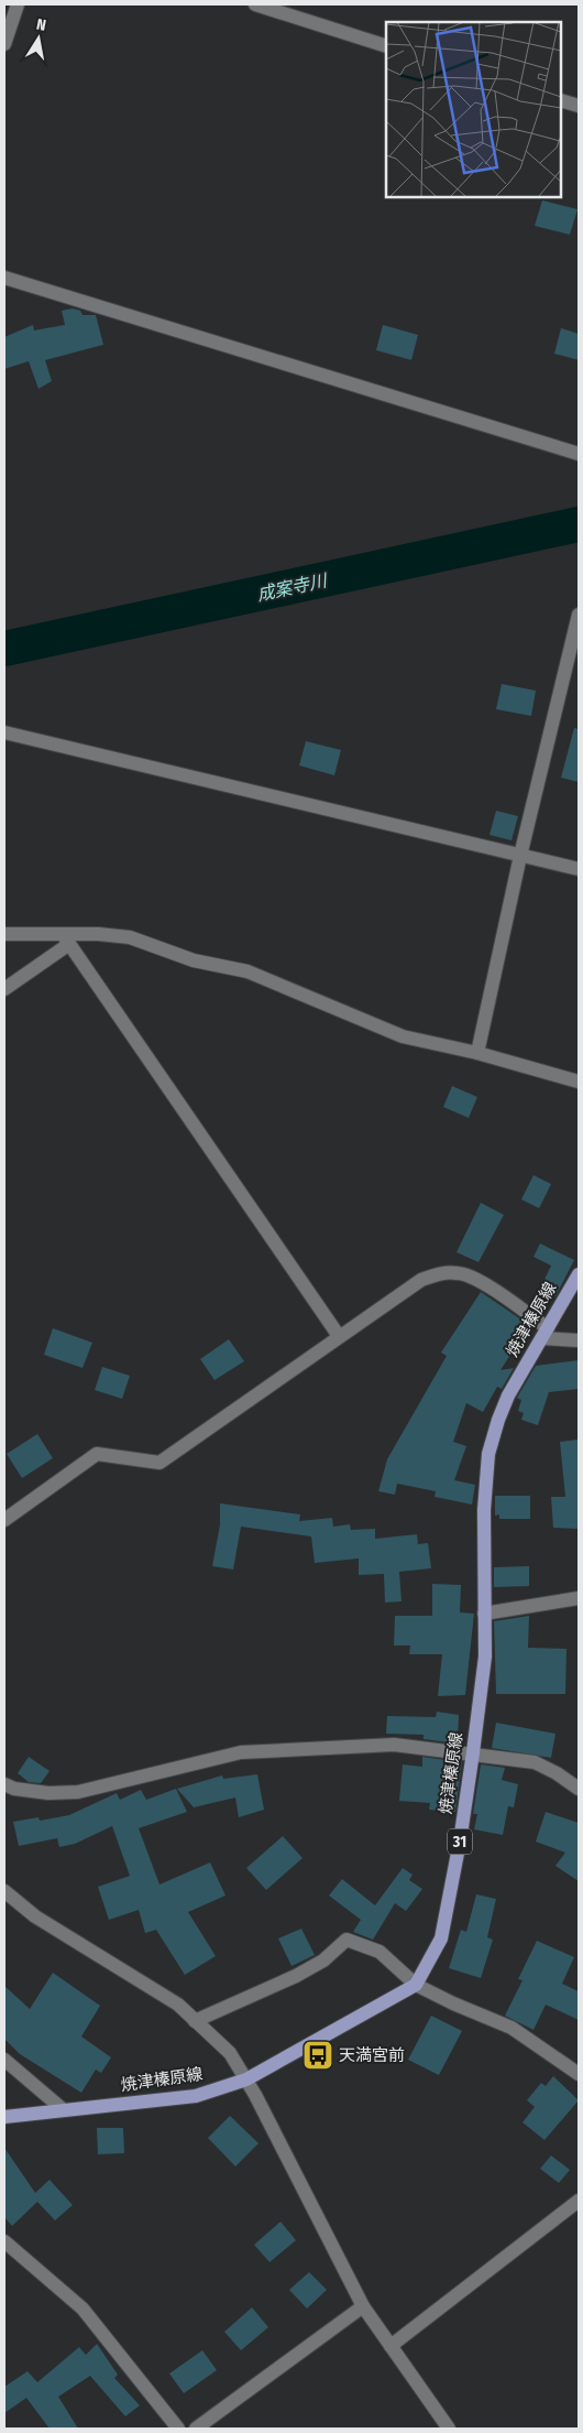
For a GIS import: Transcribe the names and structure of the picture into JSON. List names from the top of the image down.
{
  "streets": {
    "main road": ["焼津榛原線", "31"]
  },
  "water": ["成案寺川"],
  "places": {
    "bus stop": ["天満宮前"]
  },
  "north": "top"
}
